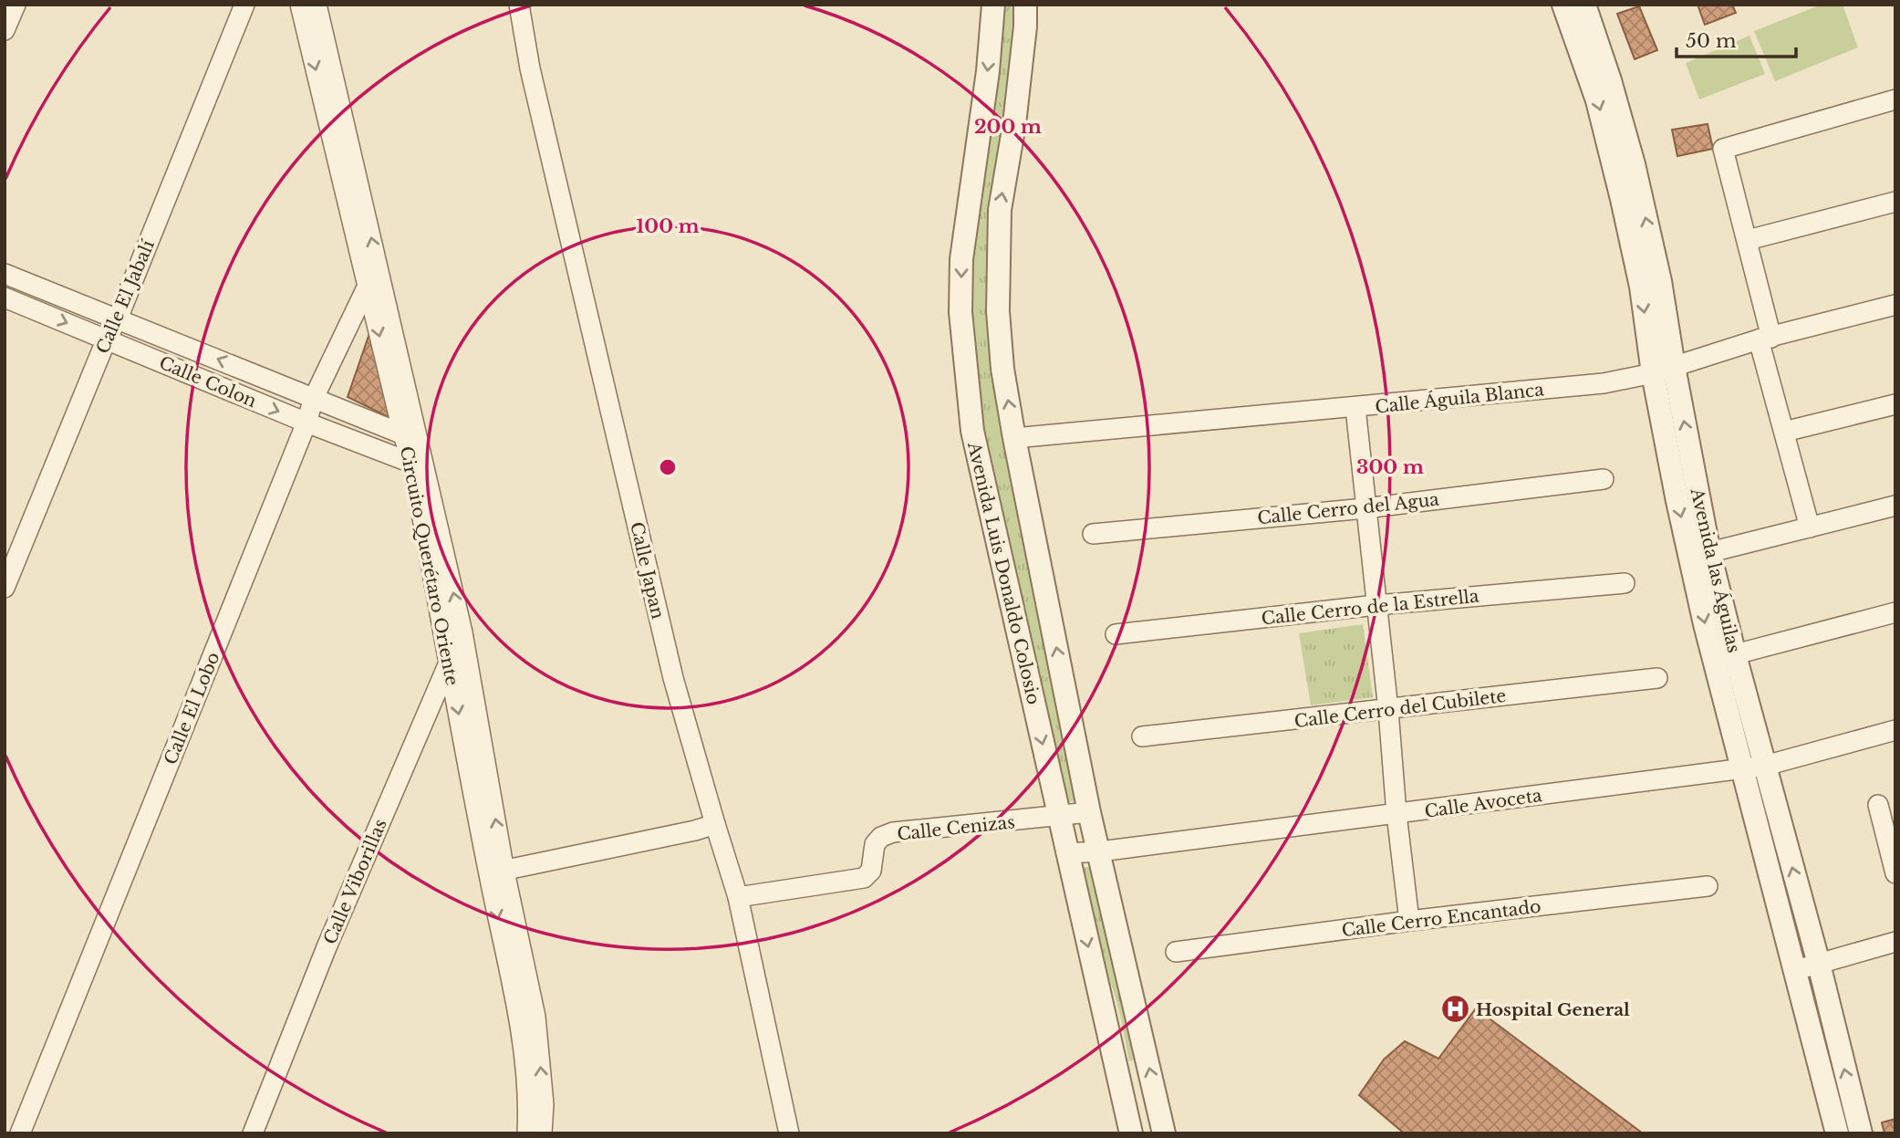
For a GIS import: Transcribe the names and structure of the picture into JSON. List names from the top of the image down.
{
  "streets": {
    "street": [
      "Calle El Jabalí",
      "Calle Colon",
      "Calle Águila Blanca",
      "Calle Cerro del Agua",
      "Circuito Querétaro Oriente",
      "Calle Japan",
      "Avenida las Águilas",
      "Avenida Luis Donaldo Colosio",
      "Calle Cerro de la Estrella",
      "Calle El Lobo",
      "Calle Cerro del Cubilete",
      "Calle Avoceta",
      "Calle Cenizas",
      "Calle Viborillas",
      "Calle Cerro Encantado"
    ]
  },
  "crossings": [
    ["Calle El Jabalí", "Calle Colon"],
    ["Calle Colon", "Circuito Querétaro Oriente"],
    ["Calle Colon", "Calle El Lobo"],
    ["Calle Águila Blanca", "Avenida las Águilas"],
    ["Calle Águila Blanca", "Avenida Luis Donaldo Colosio"],
    ["Circuito Querétaro Oriente", "Calle El Lobo"],
    ["Circuito Querétaro Oriente", "Calle Viborillas"],
    ["Calle Japan", "Calle Cenizas"],
    ["Avenida las Águilas", "Calle Avoceta"],
    ["Avenida Luis Donaldo Colosio", "Calle Avoceta"],
    ["Avenida Luis Donaldo Colosio", "Calle Cenizas"]
  ],
  "places": {
    "hospital": ["Hospital General"]
  },
  "scale_bar": "50 m",
  "rings": ["200 m", "100 m", "300 m"]
}
